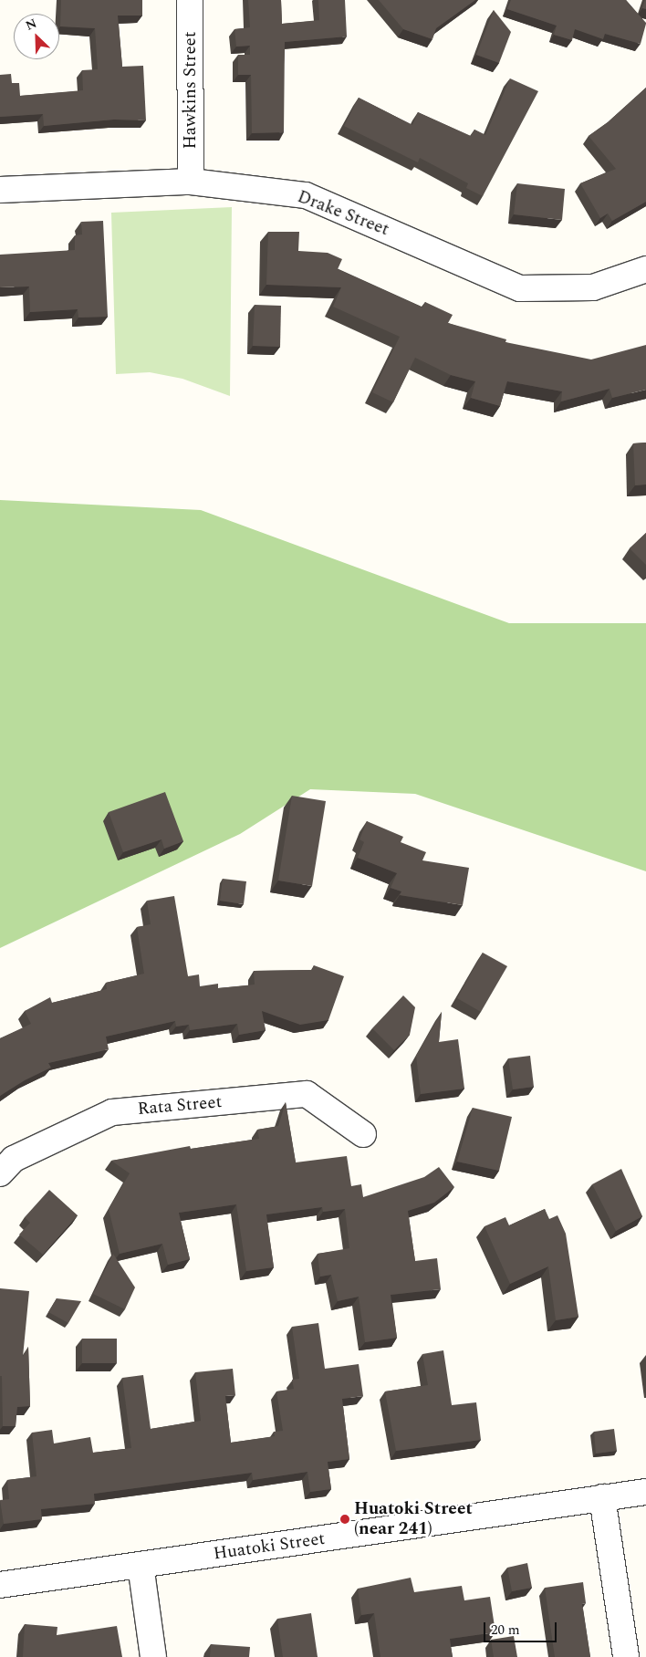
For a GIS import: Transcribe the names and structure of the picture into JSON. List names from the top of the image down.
{
  "streets": {
    "street": [
      "Hawkins Street",
      "Drake Street",
      "Rata Street",
      "Huatoki Street"
    ]
  },
  "crossings": [
    ["Hawkins Street", "Drake Street"]
  ],
  "places": ["Huatoki Street (near 241)"],
  "scale_bar": "20 m",
  "north": "top left"
}
